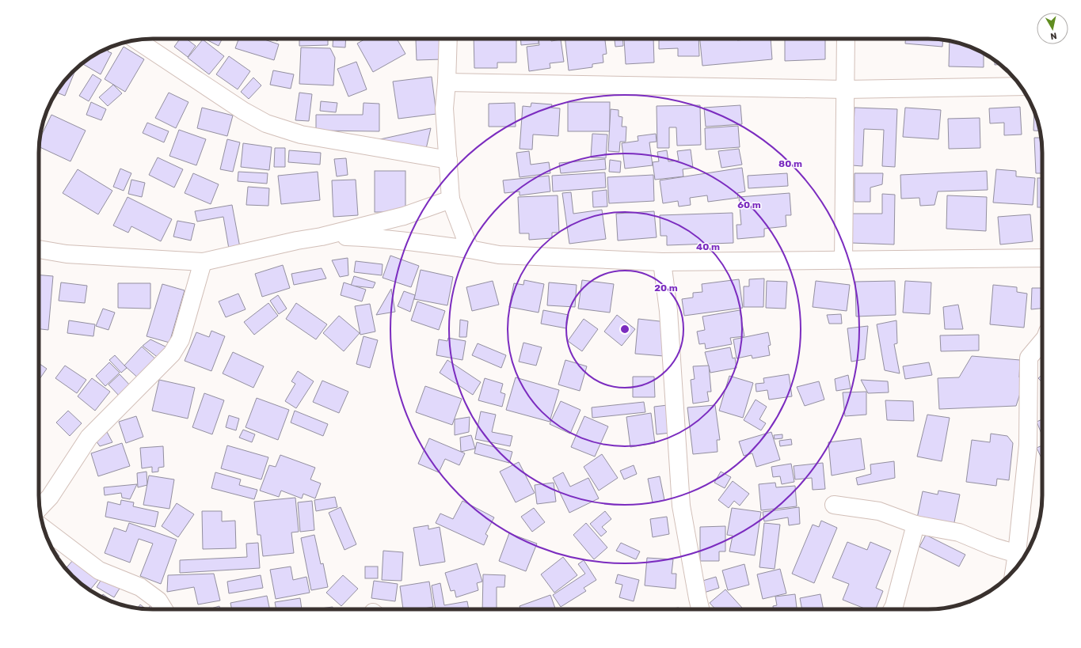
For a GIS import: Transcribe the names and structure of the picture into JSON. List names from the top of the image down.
{
  "north": "bottom",
  "rings": [
    "80 m",
    "60 m",
    "40 m",
    "20 m"
  ]
}
